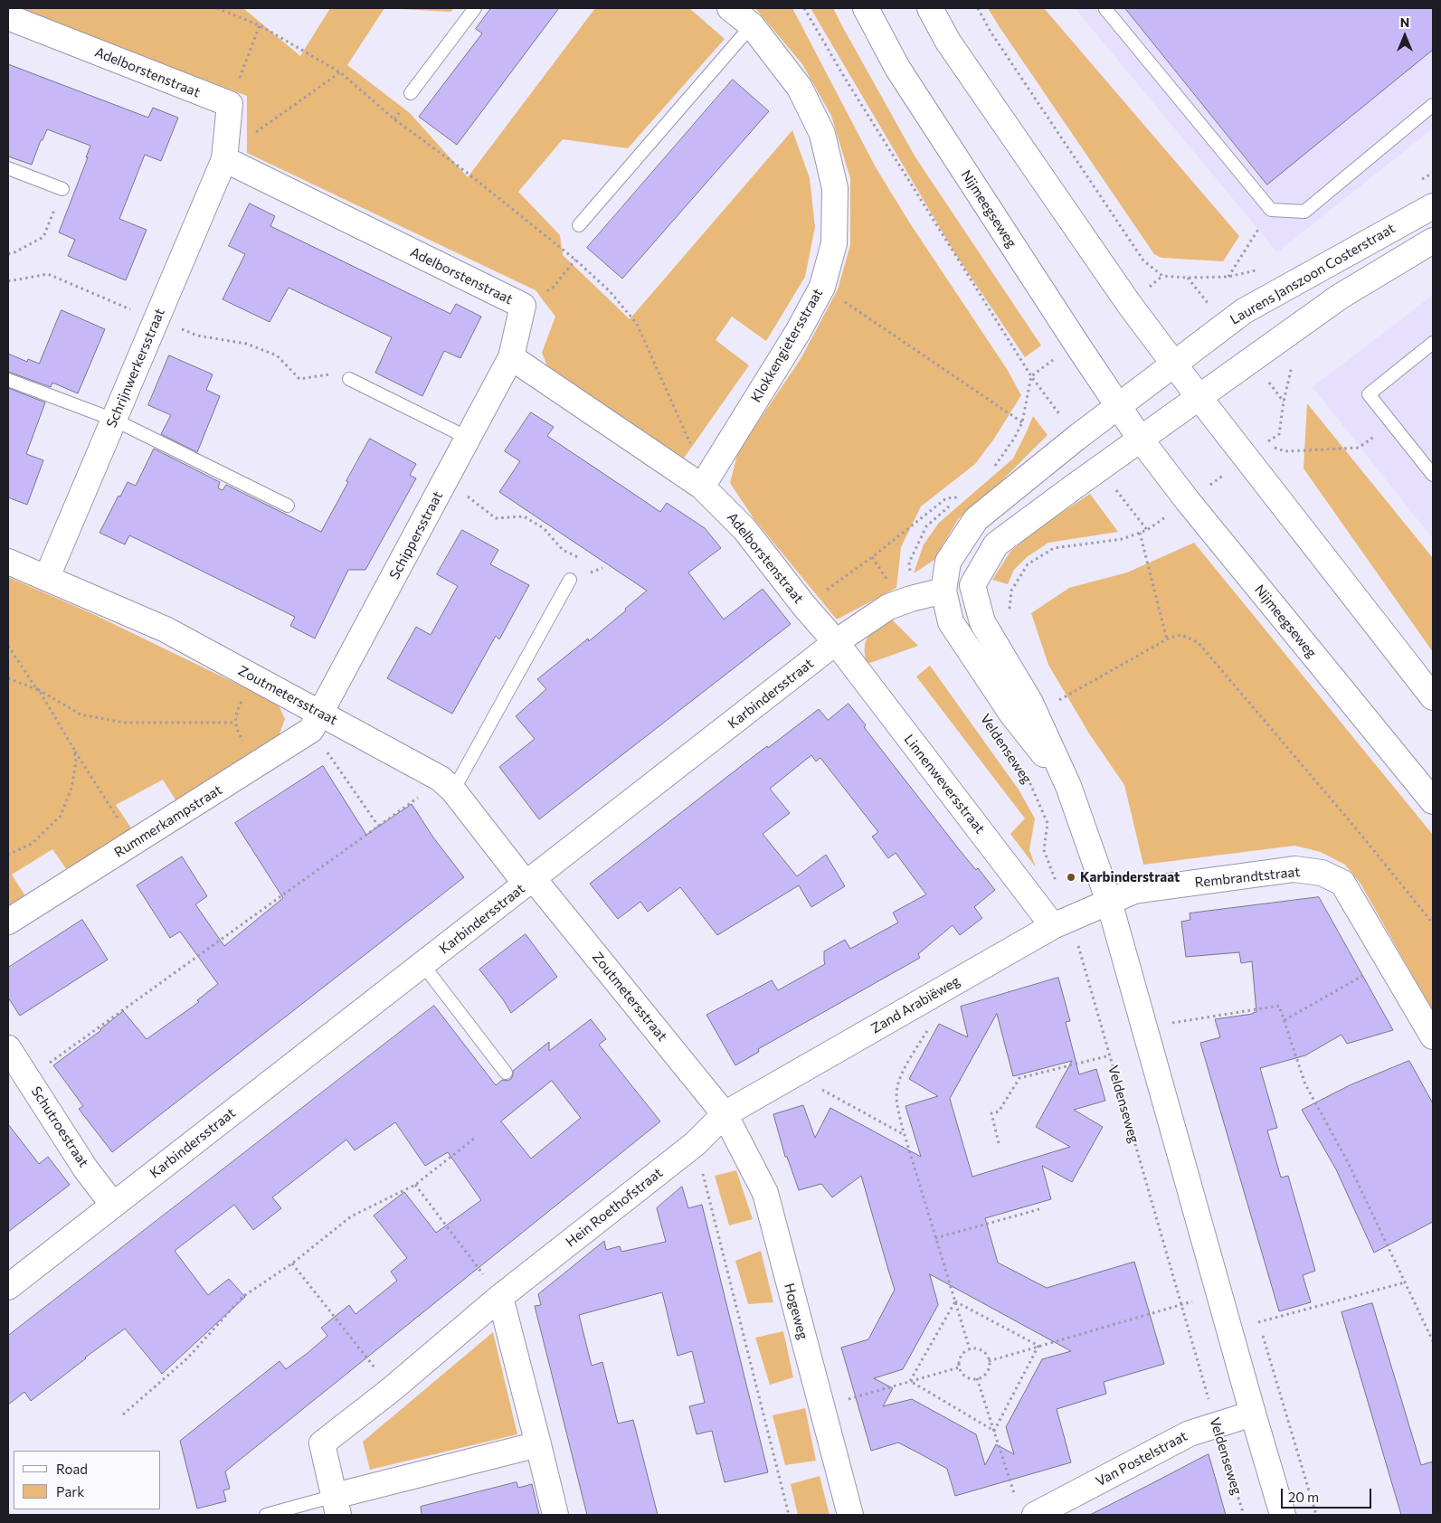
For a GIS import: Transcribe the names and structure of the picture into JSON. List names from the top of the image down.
{
  "streets": {
    "street": [
      "Adelborstenstraat",
      "Nijmeegseweg",
      "Laurens Janszoon Costerstraat",
      "Klokkengietersstraat",
      "Schrijnwerkersstraat",
      "Schippersstraat",
      "Karbindersstraat",
      "Zoutmetersstraat",
      "Veldenseweg",
      "Linnenweversstraat",
      "Rummerkampstraat",
      "Rembrandtstraat",
      "Zand Arabiëweg",
      "Schutroestraat",
      "Hein Roethofstraat",
      "Hogeweg",
      "Van Postelstraat"
    ]
  },
  "crossings": [
    ["Adelborstenstraat", "Klokkengietersstraat"],
    ["Adelborstenstraat", "Schrijnwerkersstraat"],
    ["Adelborstenstraat", "Schippersstraat"],
    ["Adelborstenstraat", "Karbindersstraat"],
    ["Adelborstenstraat", "Linnenweversstraat"],
    ["Nijmeegseweg", "Veldenseweg"],
    ["Schrijnwerkersstraat", "Zoutmetersstraat"],
    ["Schippersstraat", "Zoutmetersstraat"],
    ["Schippersstraat", "Rummerkampstraat"],
    ["Karbindersstraat", "Zoutmetersstraat"],
    ["Karbindersstraat", "Veldenseweg"],
    ["Karbindersstraat", "Linnenweversstraat"],
    ["Karbindersstraat", "Schutroestraat"],
    ["Zoutmetersstraat", "Rummerkampstraat"],
    ["Zoutmetersstraat", "Zand Arabiëweg"],
    ["Zoutmetersstraat", "Hein Roethofstraat"],
    ["Zoutmetersstraat", "Hogeweg"],
    ["Veldenseweg", "Linnenweversstraat"],
    ["Veldenseweg", "Rembrandtstraat"],
    ["Veldenseweg", "Zand Arabiëweg"],
    ["Veldenseweg", "Van Postelstraat"],
    ["Linnenweversstraat", "Zand Arabiëweg"],
    ["Rembrandtstraat", "Zand Arabiëweg"],
    ["Zand Arabiëweg", "Hein Roethofstraat"],
    ["Zand Arabiëweg", "Hogeweg"],
    ["Hein Roethofstraat", "Hogeweg"]
  ],
  "places": ["Karbinderstraat"],
  "legend": ["Road", "Park"],
  "scale_bar": "20 m",
  "north": "top"
}
